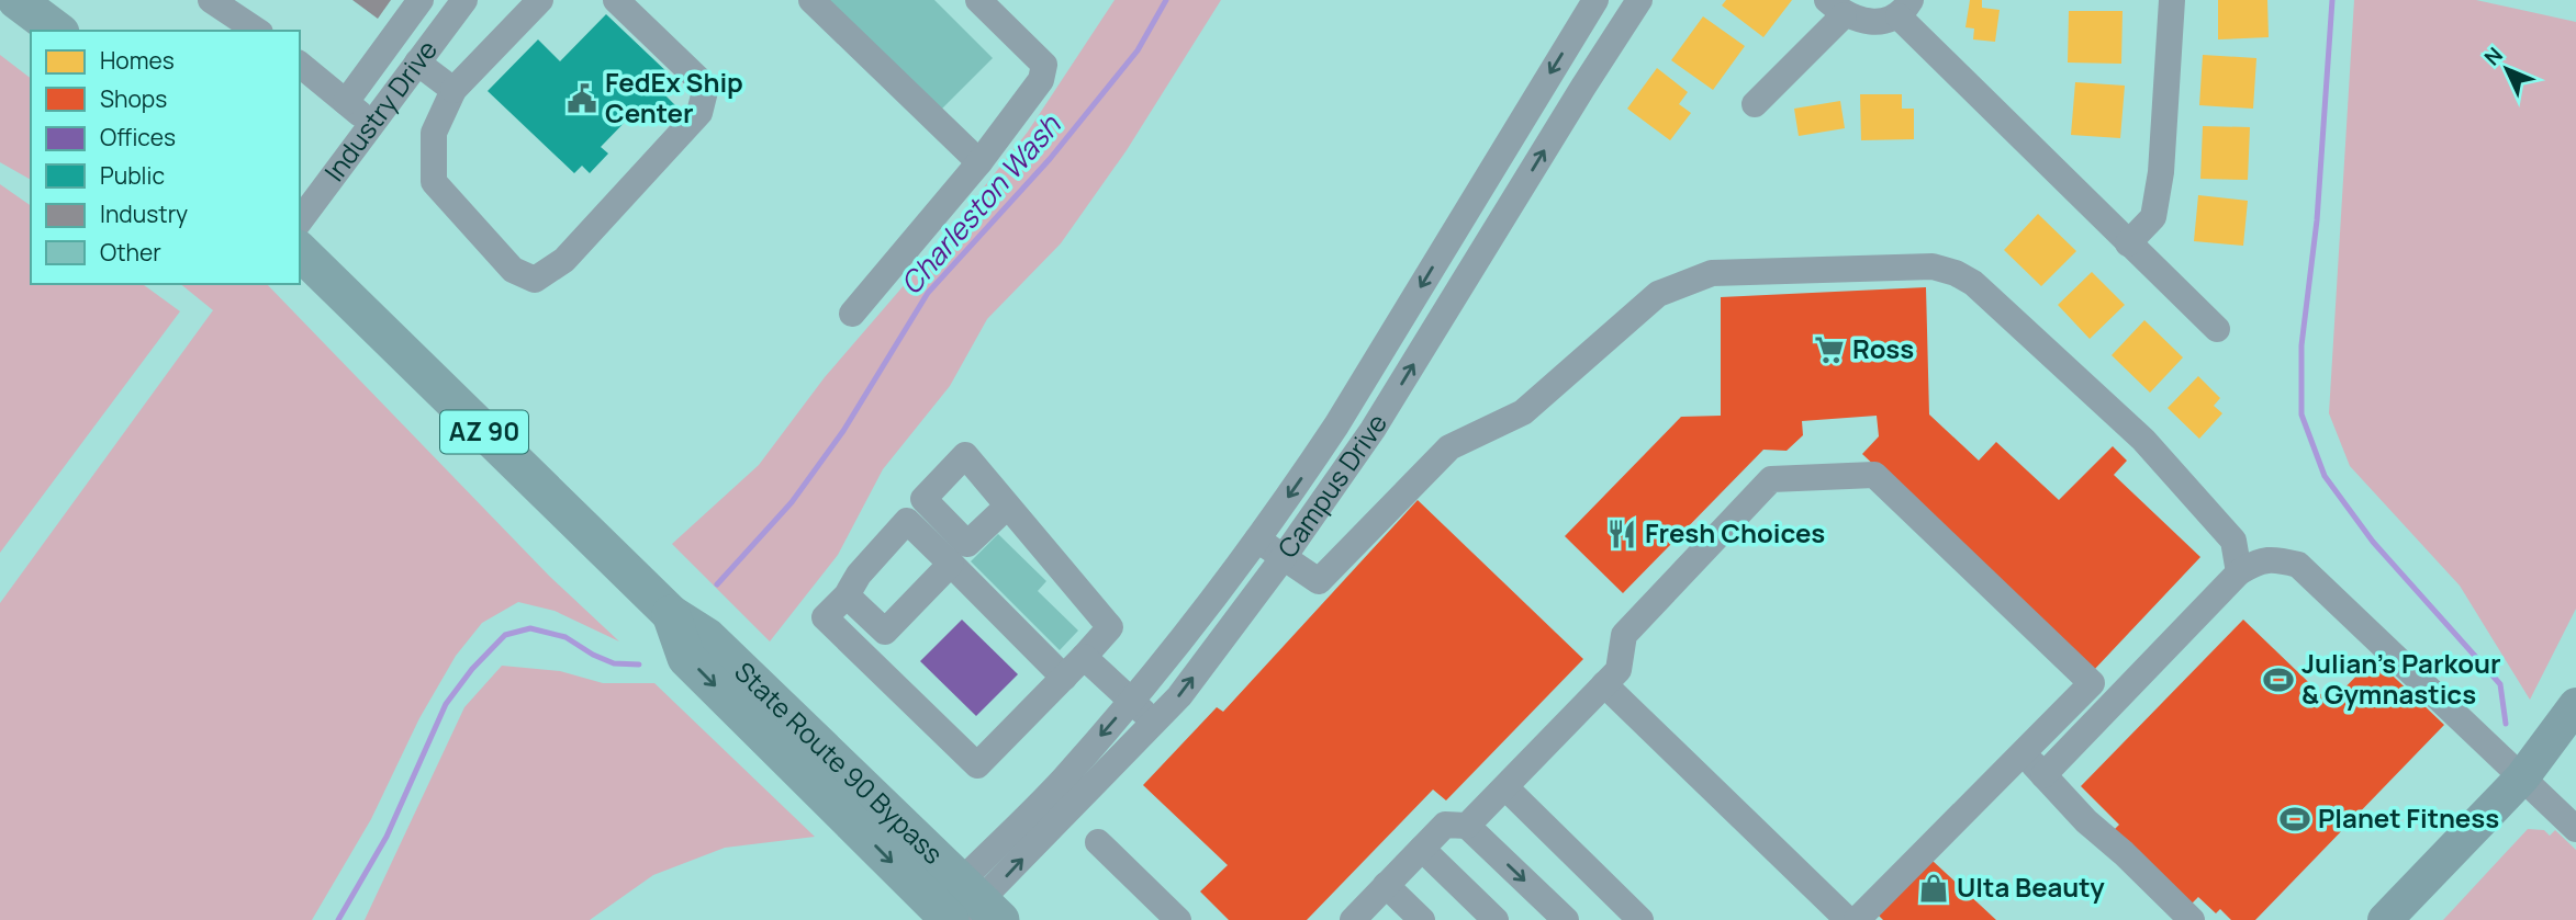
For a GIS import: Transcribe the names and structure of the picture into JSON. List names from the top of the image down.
{
  "streets": {
    "highway": ["AZ 90", "State Route 90 Bypass"],
    "street": ["Industry Drive", "Campus Drive"]
  },
  "crossings": [
    ["Campus Drive", "State Route 90 Bypass"]
  ],
  "water": ["Charleston Wash"],
  "places": {
    "public building": ["FedEx Ship Center"],
    "supermarket": ["Ross"],
    "restaurant": ["Fresh Choices"],
    "sports": ["Julian's Parkour & Gymnastics", "Planet Fitness"],
    "shop": ["Ulta Beauty"]
  },
  "legend": [
    "Homes",
    "Shops",
    "Offices",
    "Public",
    "Industry",
    "Other"
  ],
  "north": "top left"
}
